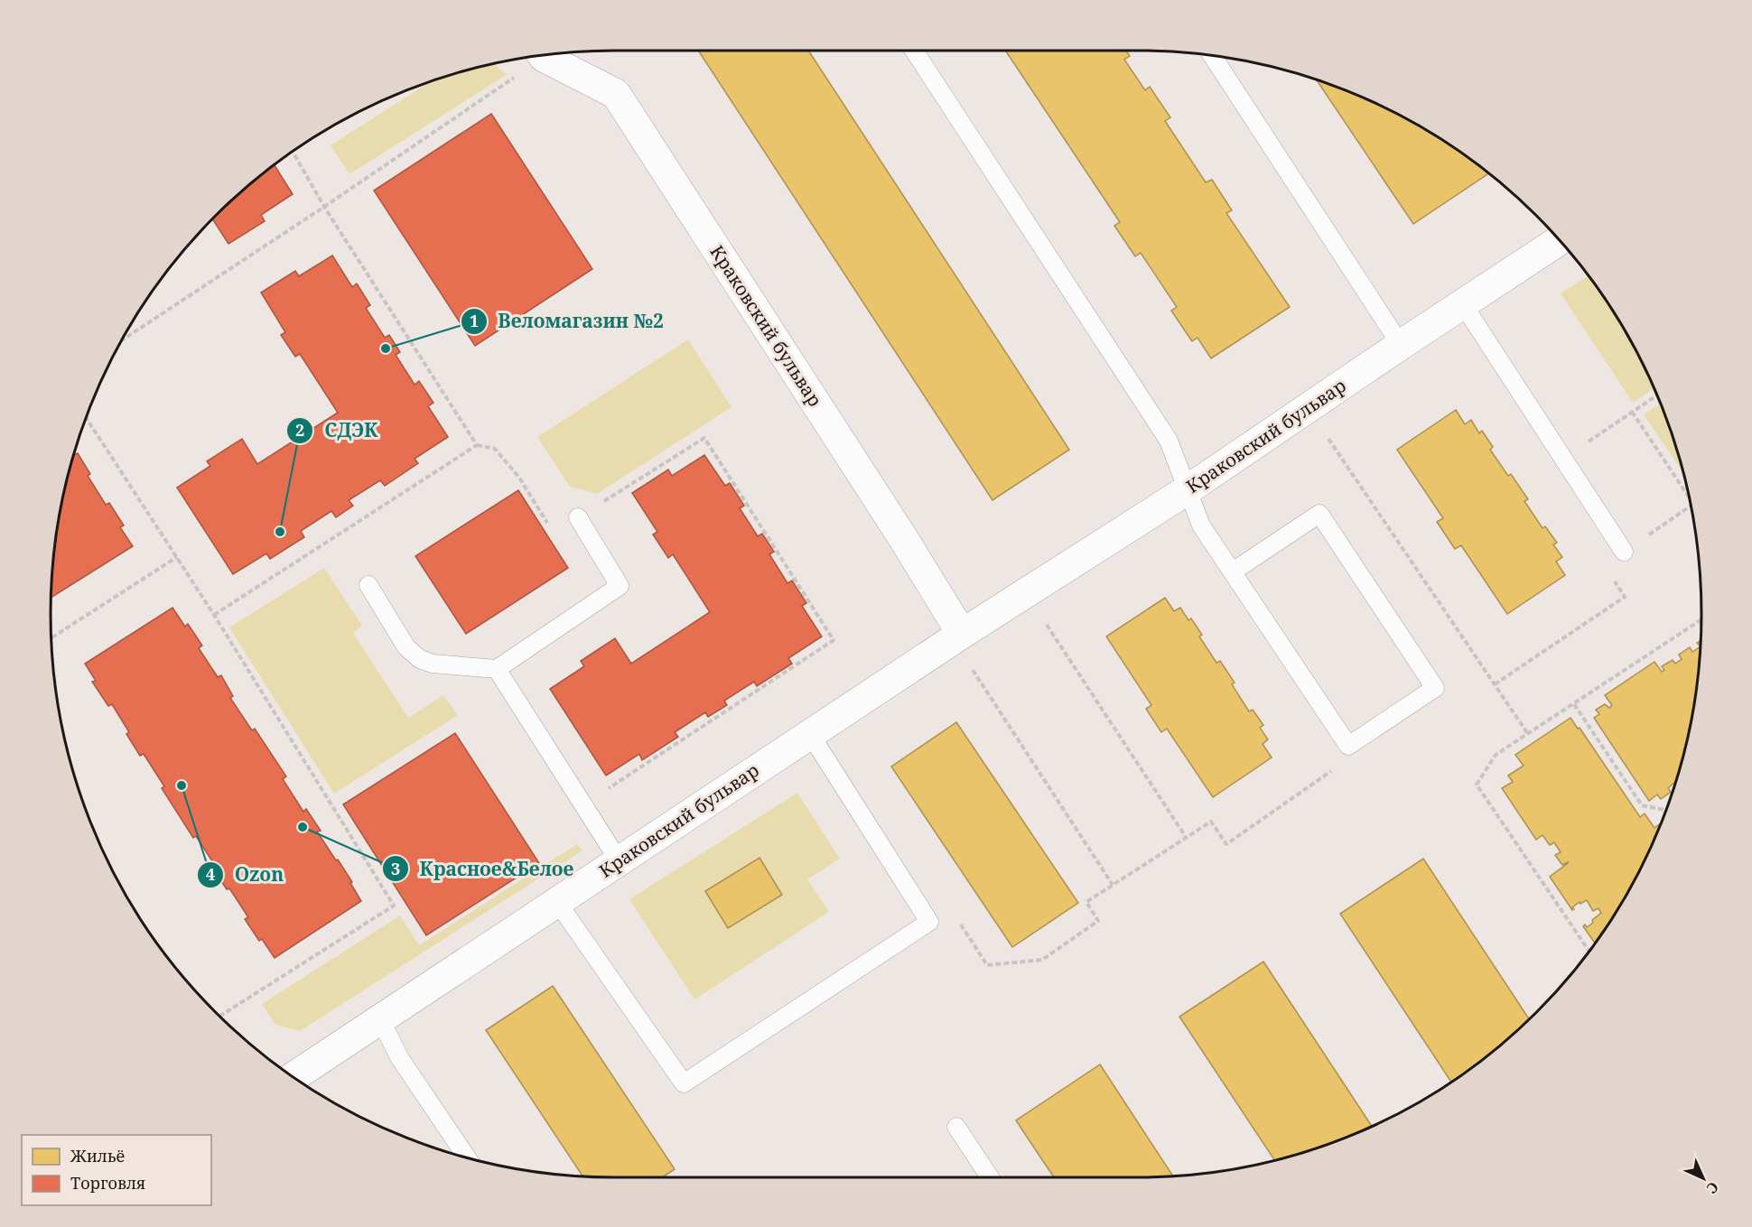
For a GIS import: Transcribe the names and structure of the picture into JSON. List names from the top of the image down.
{
  "streets": {
    "street": ["Краковский бульвар"]
  },
  "places": [
    "Веломагазин №2",
    "СДЭК",
    "Ozon",
    "Красное&Белое"
  ],
  "legend": ["Жильё", "Торговля"],
  "north": "bottom right"
}
